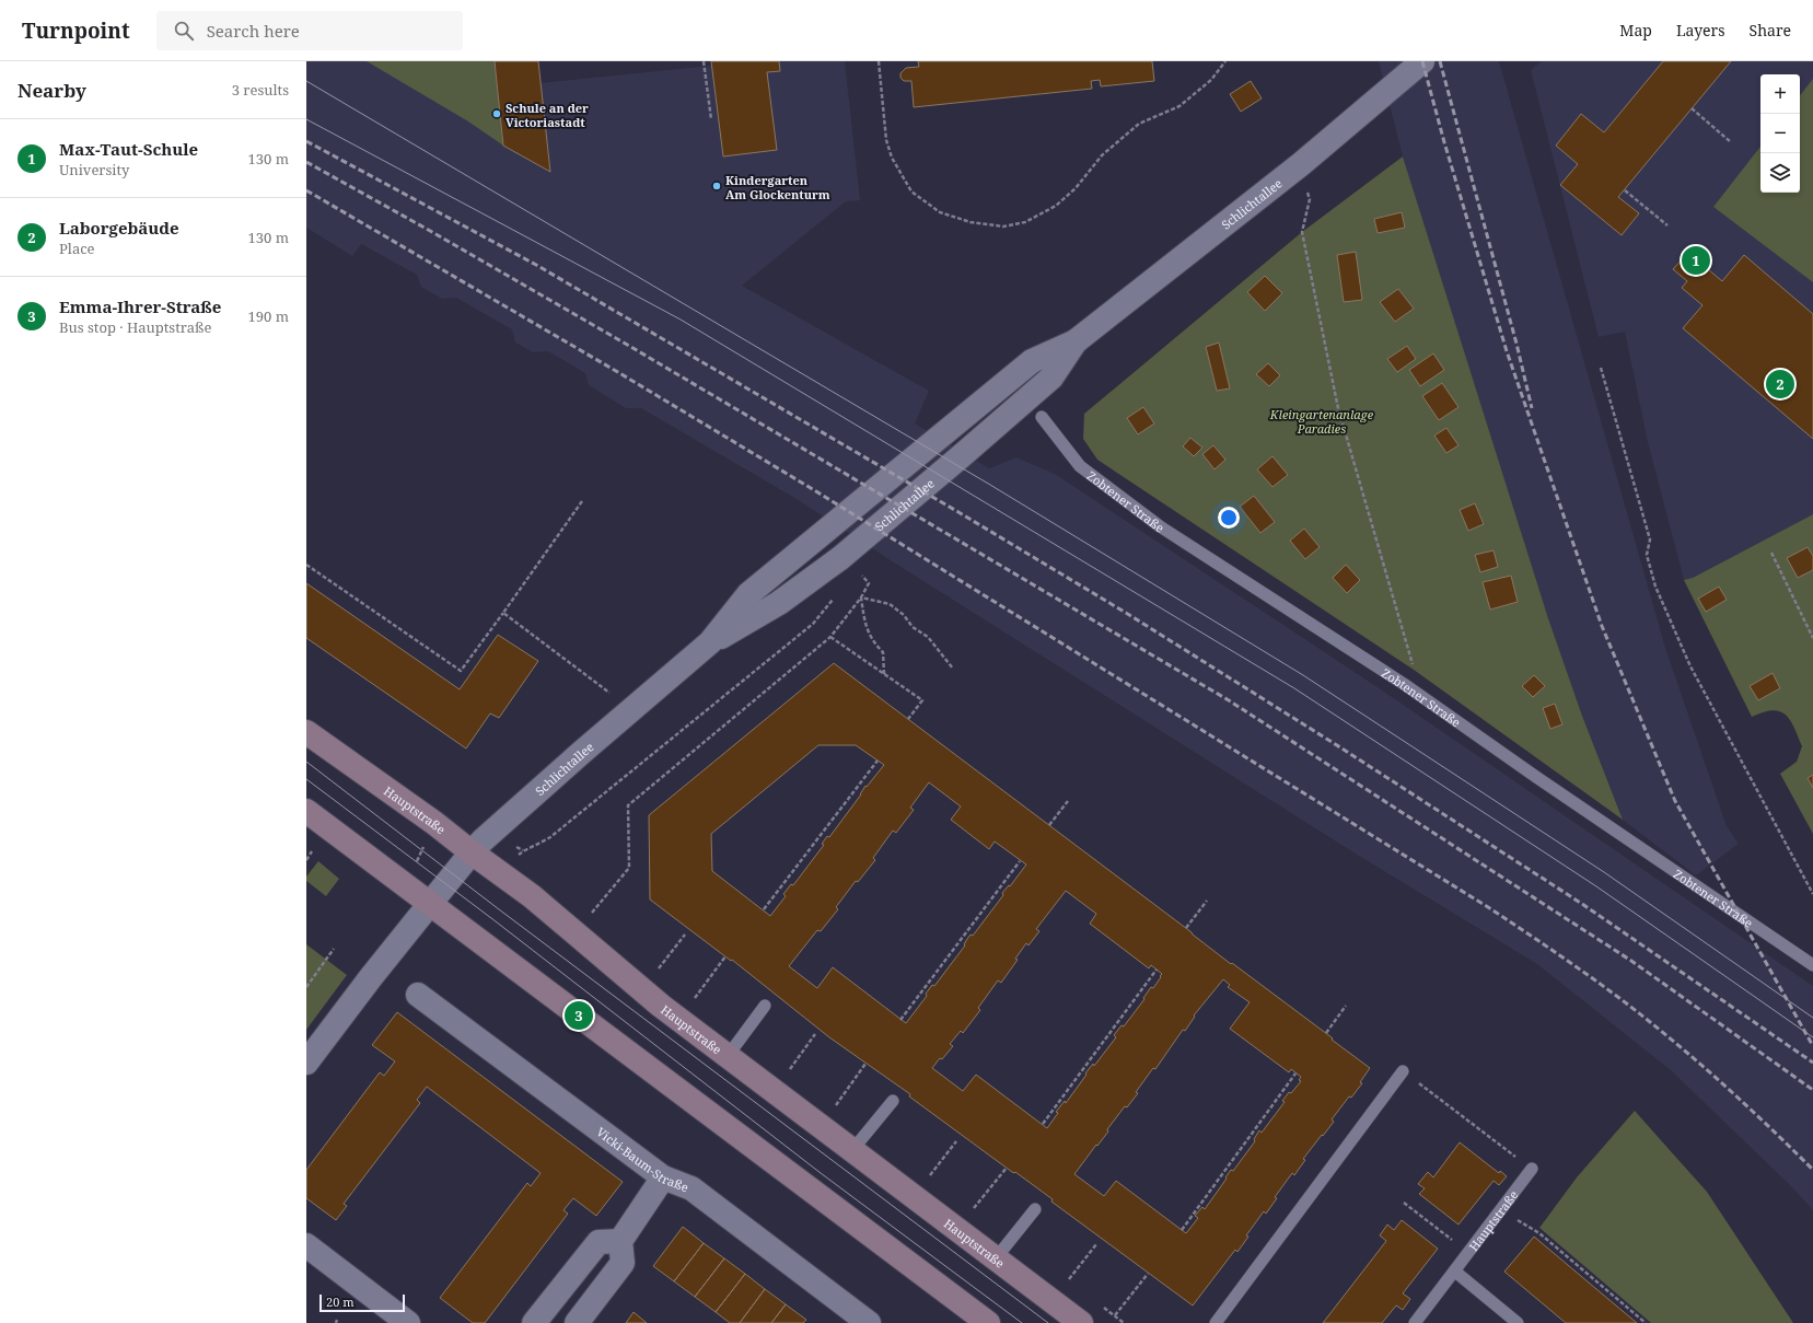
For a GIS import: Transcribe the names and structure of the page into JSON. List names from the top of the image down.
{
  "streets": {
    "main road": ["Hauptstraße"],
    "street": ["Schlichtallee", "Vicki-Baum-Straße"],
    "lane": ["Zobtener Straße"]
  },
  "crossings": [
    ["Schlichtallee", "Hauptstraße"]
  ],
  "parks": ["Kleingartenanlage Paradies"],
  "places": ["Schule an der Victoriastadt", "Kindergarten Am Glockenturm"],
  "scale_bar": "20 m",
  "page": {
    "header": "Turnpoint",
    "search": "Search here",
    "nav": ["Map", "Layers", "Share"],
    "heading": ["Nearby", "3 results"],
    "map_buttons": ["+", "−"],
    "list": [
      {
        "mark": "1",
        "name": "Max-Taut-Schule",
        "note": "University",
        "value": "130 m"
      },
      {
        "mark": "2",
        "name": "Laborgebäude",
        "note": "Place",
        "value": "130 m"
      },
      {
        "mark": "3",
        "name": "Emma-Ihrer-Straße",
        "note": "Bus stop · Hauptstraße",
        "value": "190 m"
      }
    ],
    "pins": ["1", "2", "3"],
    "scale": "20 m"
  }
}
